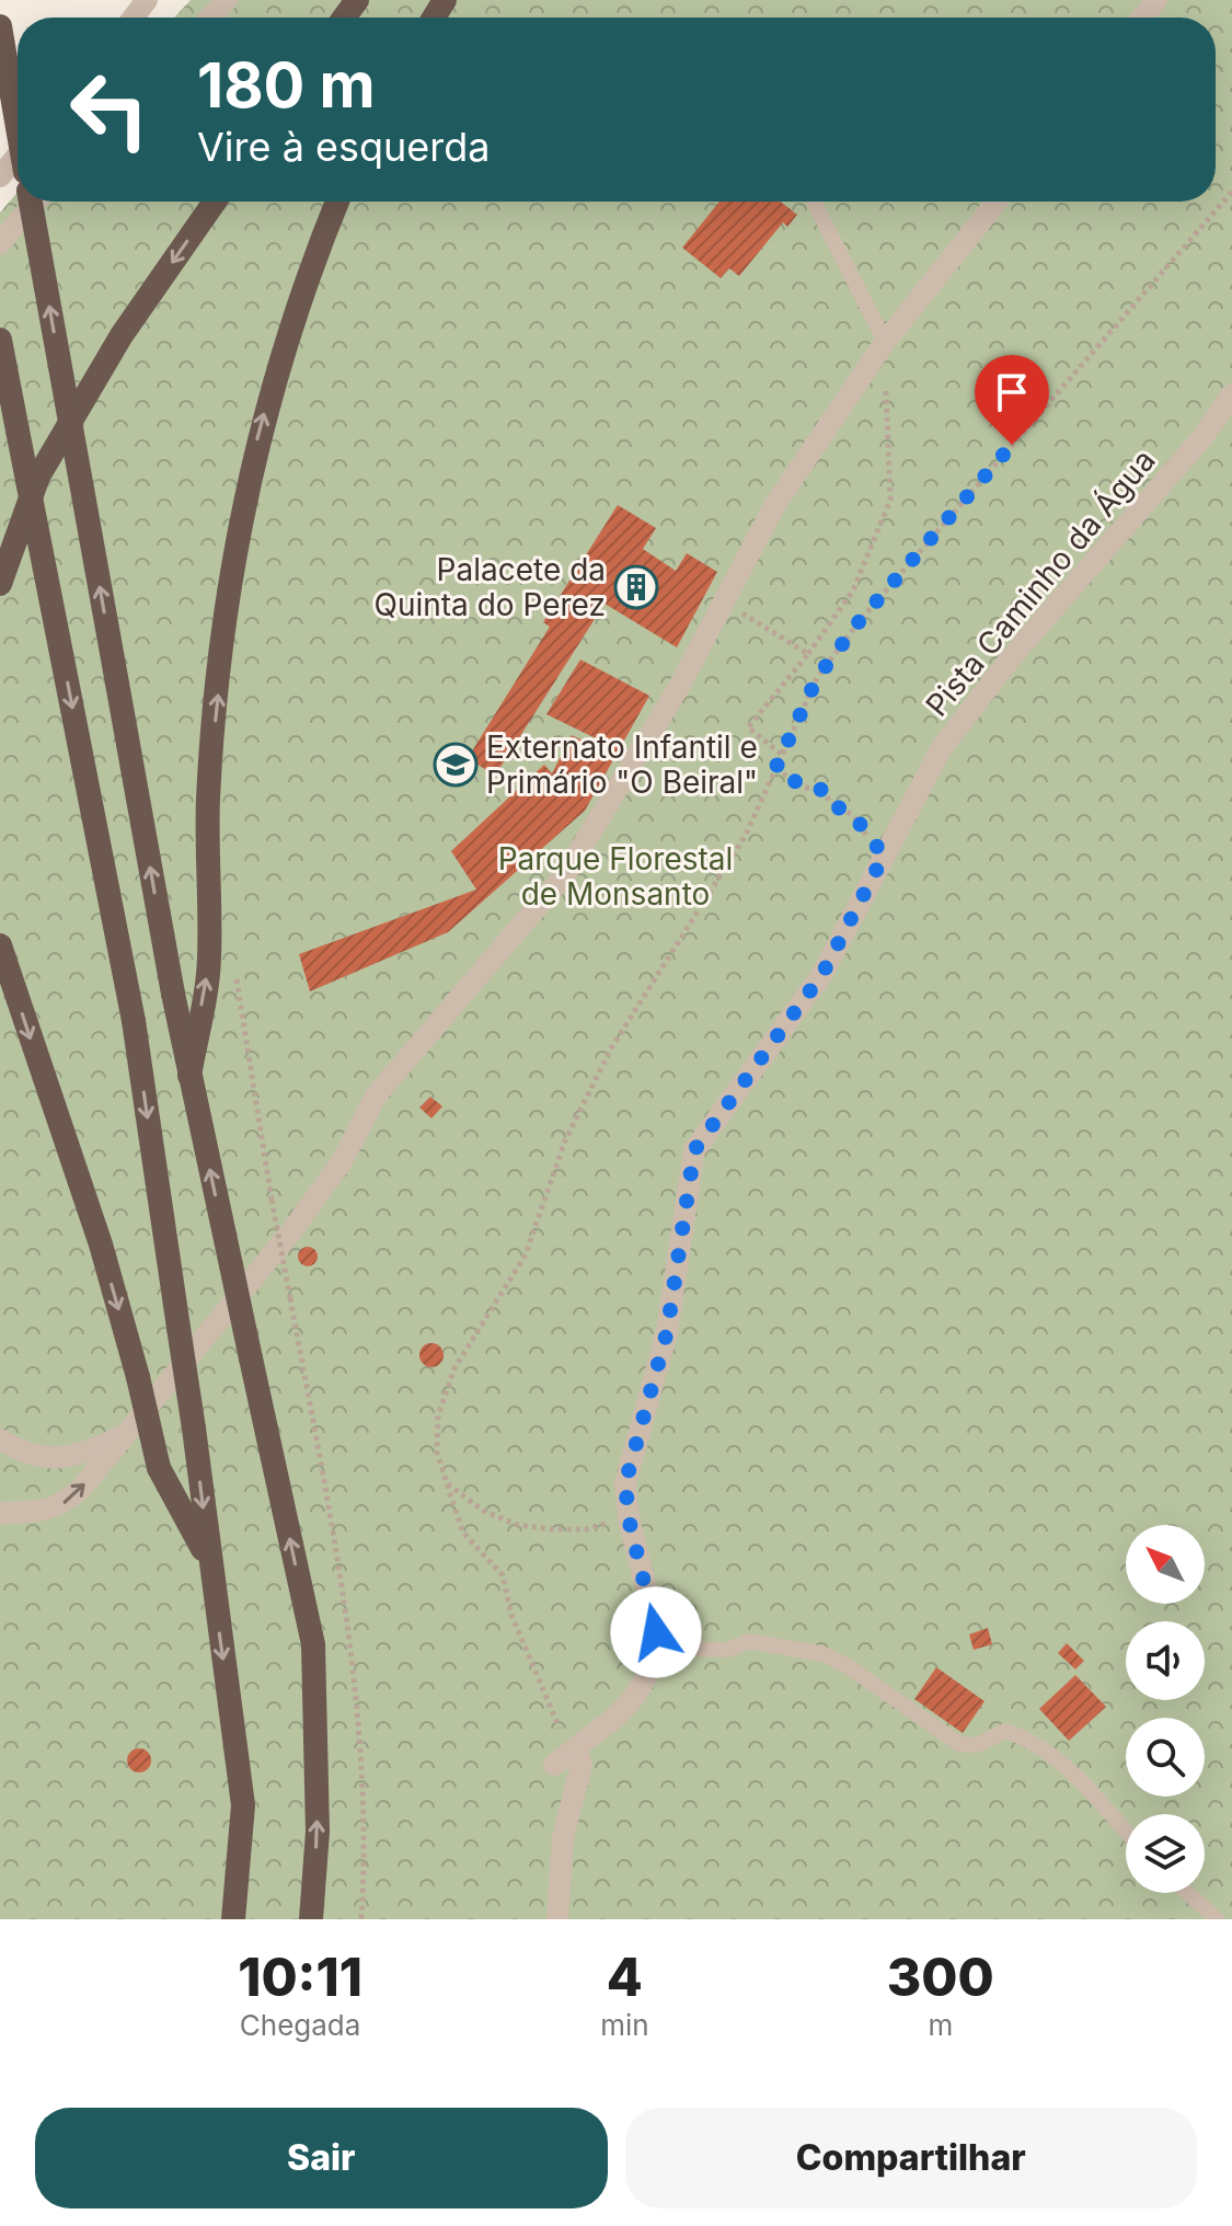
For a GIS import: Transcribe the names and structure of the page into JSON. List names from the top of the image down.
{
  "streets": {
    "street": ["Pista Caminho da Água"]
  },
  "parks": ["Parque Florestal de Monsanto"],
  "places": {
    "building": ["Palacete da Quinta do Perez"],
    "school or university": ["Externato Infantil e Primário \"O Beiral\""]
  },
  "north": "top left",
  "page": {
    "turn": ["180 m", "Vire à esquerda"],
    "eta": [
      "10:11",
      "Chegada",
      "4",
      "min",
      "300",
      "m"
    ],
    "buttons": ["Sair", "Compartilhar"]
  }
}
